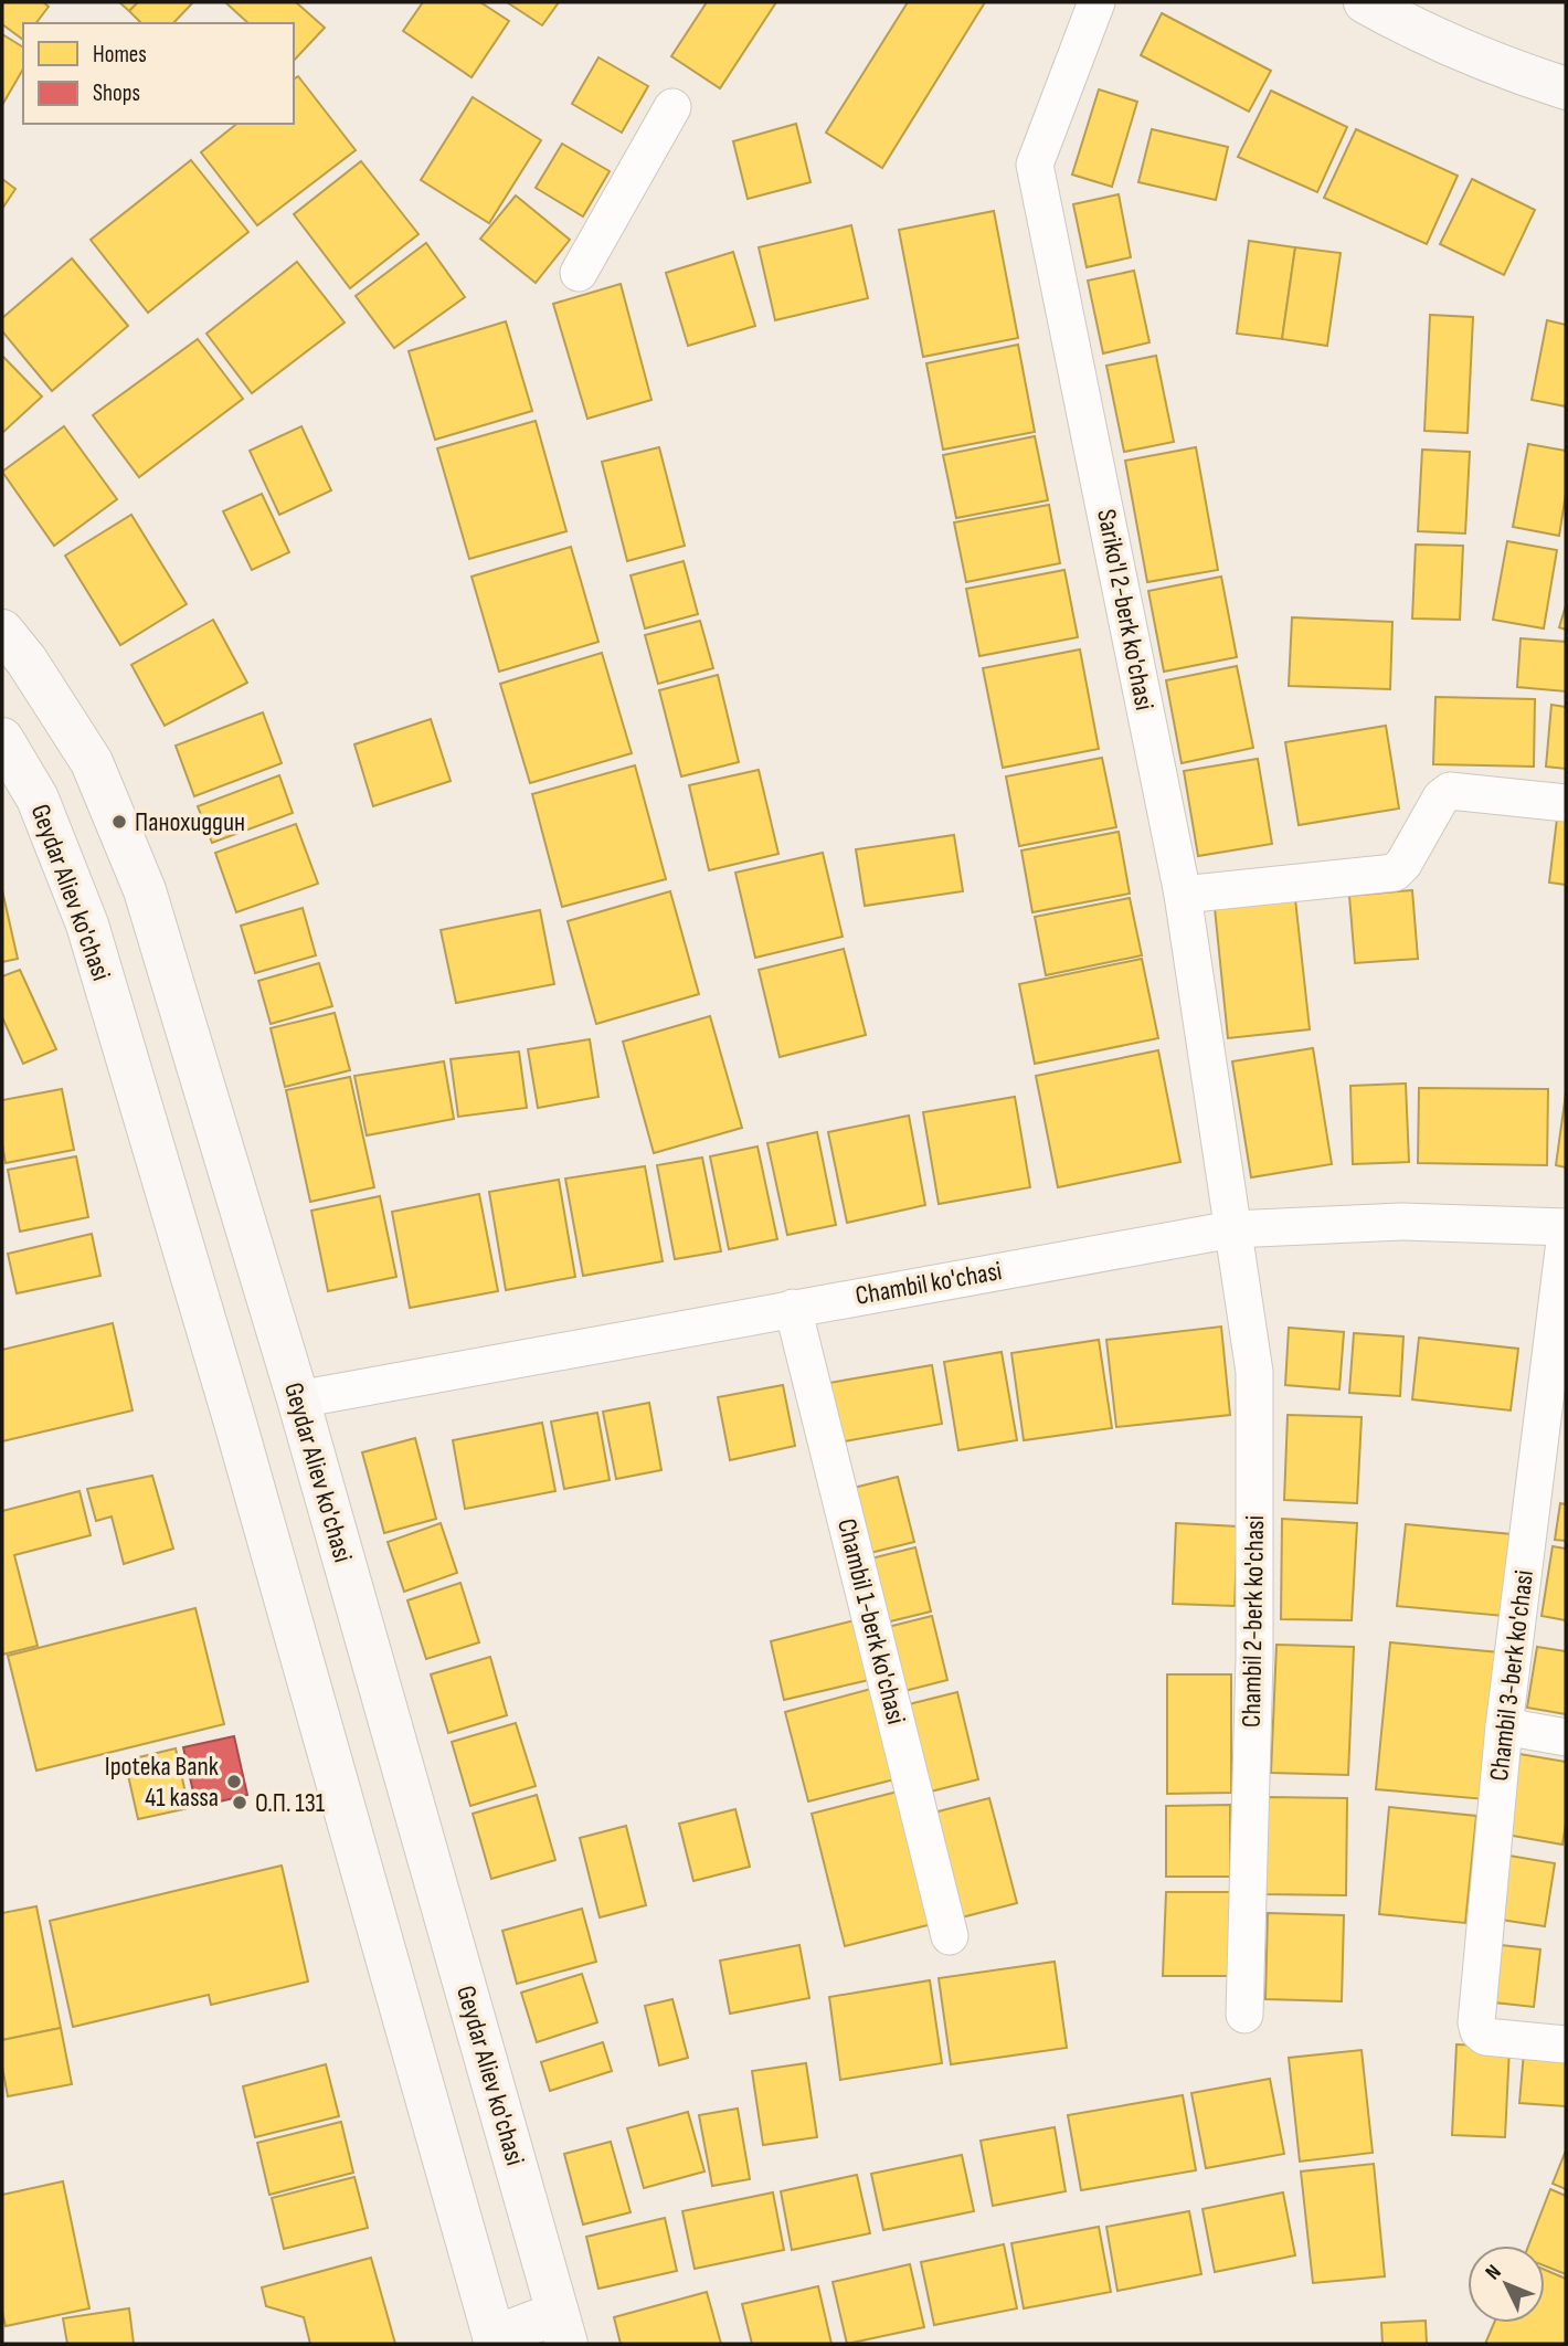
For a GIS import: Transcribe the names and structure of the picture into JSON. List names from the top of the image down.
{
  "streets": {
    "main road": ["Geydar Aliev ko'chasi"],
    "street": [
      "Sariko'l 2-berk ko'chasi",
      "Chambil ko'chasi",
      "Chambil 1-berk ko'chasi",
      "Chambil 2-berk ko'chasi",
      "Chambil 3-berk ko'chasi"
    ]
  },
  "crossings": [
    ["Sariko'l 2-berk ko'chasi", "Chambil ko'chasi"],
    ["Sariko'l 2-berk ko'chasi", "Chambil 2-berk ko'chasi"],
    ["Geydar Aliev ko'chasi", "Chambil ko'chasi"],
    ["Chambil ko'chasi", "Chambil 1-berk ko'chasi"],
    ["Chambil ko'chasi", "Chambil 2-berk ko'chasi"],
    ["Chambil ko'chasi", "Chambil 3-berk ko'chasi"]
  ],
  "places": ["Панохиддин", "Ipoteka Bank 41 kassa", "О.П. 131"],
  "legend": ["Homes", "Shops"],
  "north": "top left"
}
